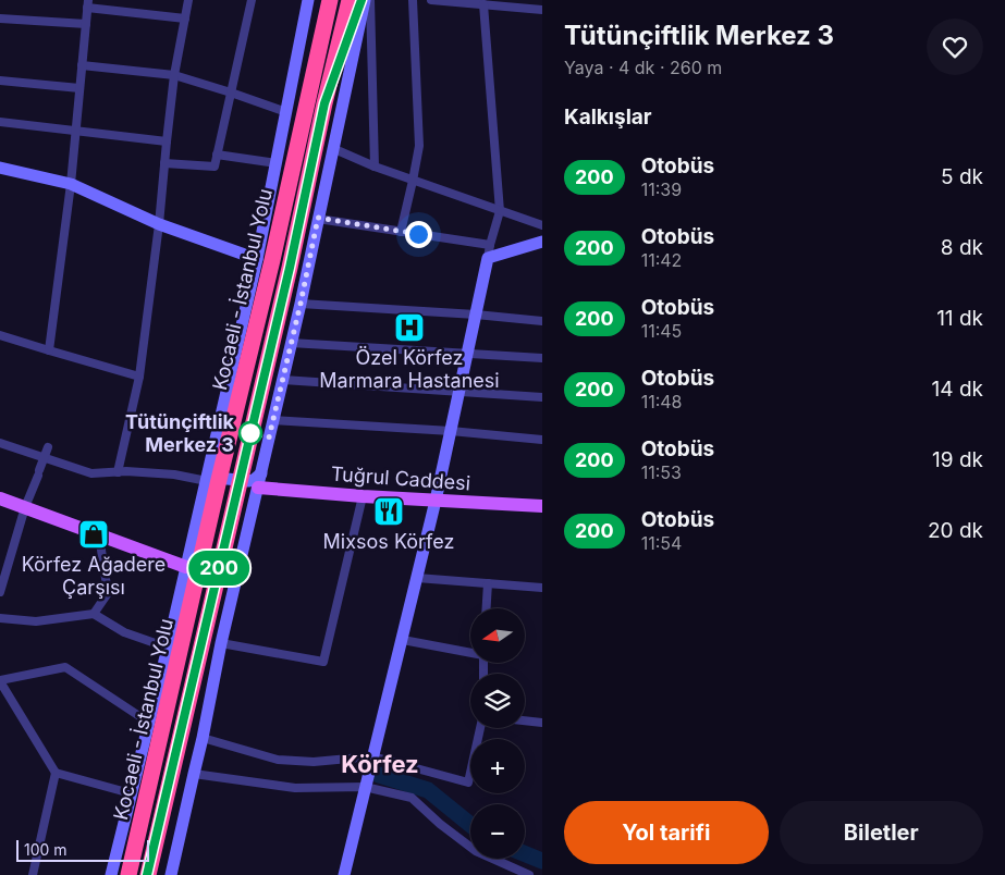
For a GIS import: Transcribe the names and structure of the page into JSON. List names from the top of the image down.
{
  "streets": {
    "highway": ["Kocaeli - İstanbul Yolu"],
    "main road": ["Tuğrul Caddesi"]
  },
  "districts": ["Körfez"],
  "places": {
    "hospital": ["Özel Körfez Marmara Hastanesi"],
    "other": ["Tütünçiftlik Merkez 3"],
    "restaurant": ["Mixsos Körfez"],
    "shop": ["Körfez Ağadere Çarşısı"]
  },
  "lines": ["bus line 200"],
  "scale_bar": "100 m",
  "north": "left",
  "page": {
    "on_map": "200",
    "heading": [
      ["Tütünçiftlik Merkez 3", "Yaya · 4 dk · 260 m"],
      "Kalkışlar"
    ],
    "list": [
      {
        "mark": "200",
        "name": "Otobüs",
        "note": "11:39",
        "value": "5 dk"
      },
      {
        "mark": "200",
        "name": "Otobüs",
        "note": "11:42",
        "value": "8 dk"
      },
      {
        "mark": "200",
        "name": "Otobüs",
        "note": "11:45",
        "value": "11 dk"
      },
      {
        "mark": "200",
        "name": "Otobüs",
        "note": "11:48",
        "value": "14 dk"
      },
      {
        "mark": "200",
        "name": "Otobüs",
        "note": "11:53",
        "value": "19 dk"
      },
      {
        "mark": "200",
        "name": "Otobüs",
        "note": "11:54",
        "value": "20 dk"
      }
    ],
    "map_buttons": ["+", "−"],
    "buttons": ["Yol tarifi", "Biletler"],
    "scale": "100 m"
  }
}
